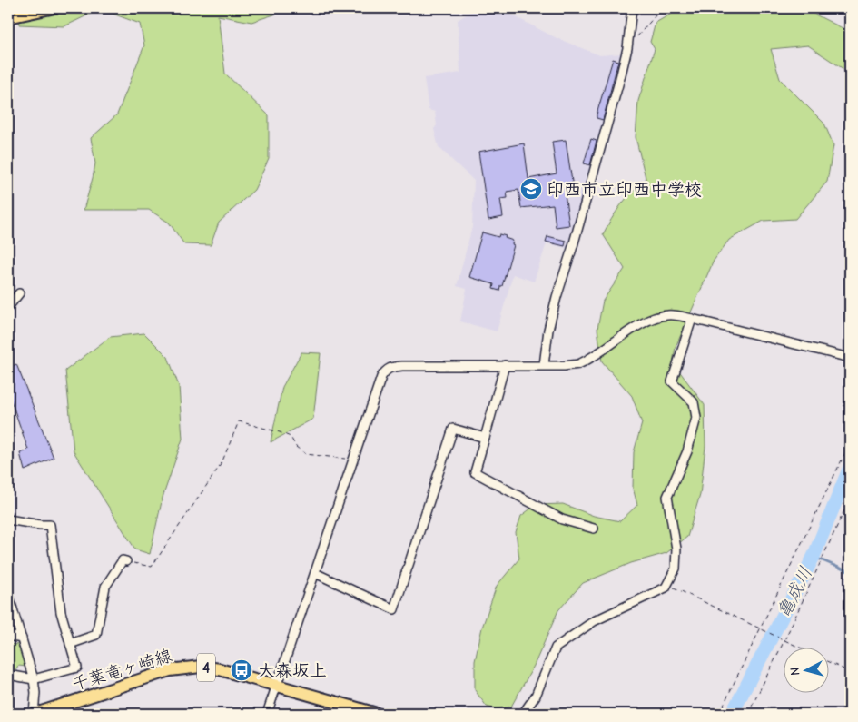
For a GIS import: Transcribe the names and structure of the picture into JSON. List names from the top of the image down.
{
  "streets": {
    "main road": ["4", "千葉竜ヶ崎線"]
  },
  "water": ["亀成川"],
  "places": {
    "school or university": ["印西市立印西中学校"],
    "bus stop": ["大森坂上"]
  },
  "north": "left"
}
